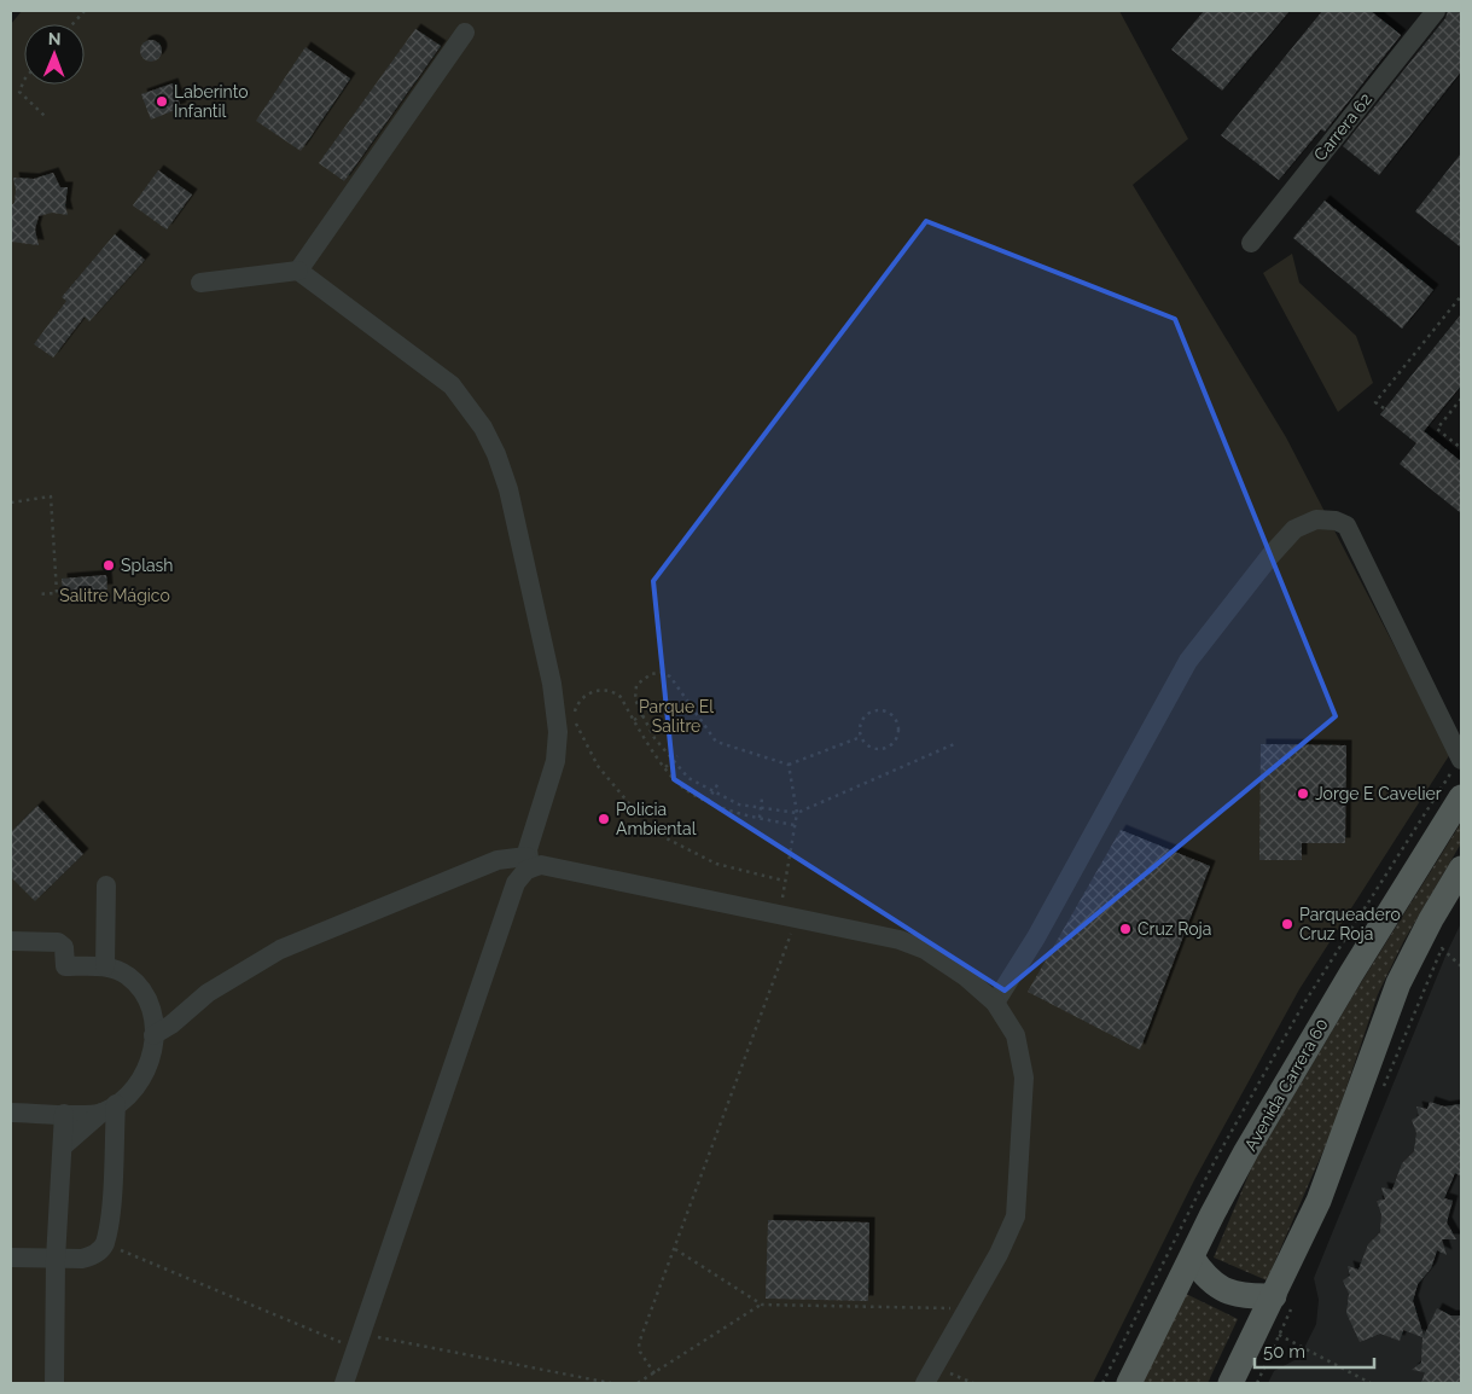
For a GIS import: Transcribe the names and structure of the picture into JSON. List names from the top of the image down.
{
  "streets": {
    "main road": ["Avenida Carrera 60"],
    "street": ["Carrera 62"]
  },
  "parks": ["Salitre Mágico", "Parque El Salitre"],
  "places": [
    "Laberinto Infantil",
    "Splash",
    "Jorge E Cavelier",
    "Policia Ambiental",
    "Parqueadero Cruz Roja",
    "Cruz Roja"
  ],
  "scale_bar": "50 m",
  "north": "top"
}
